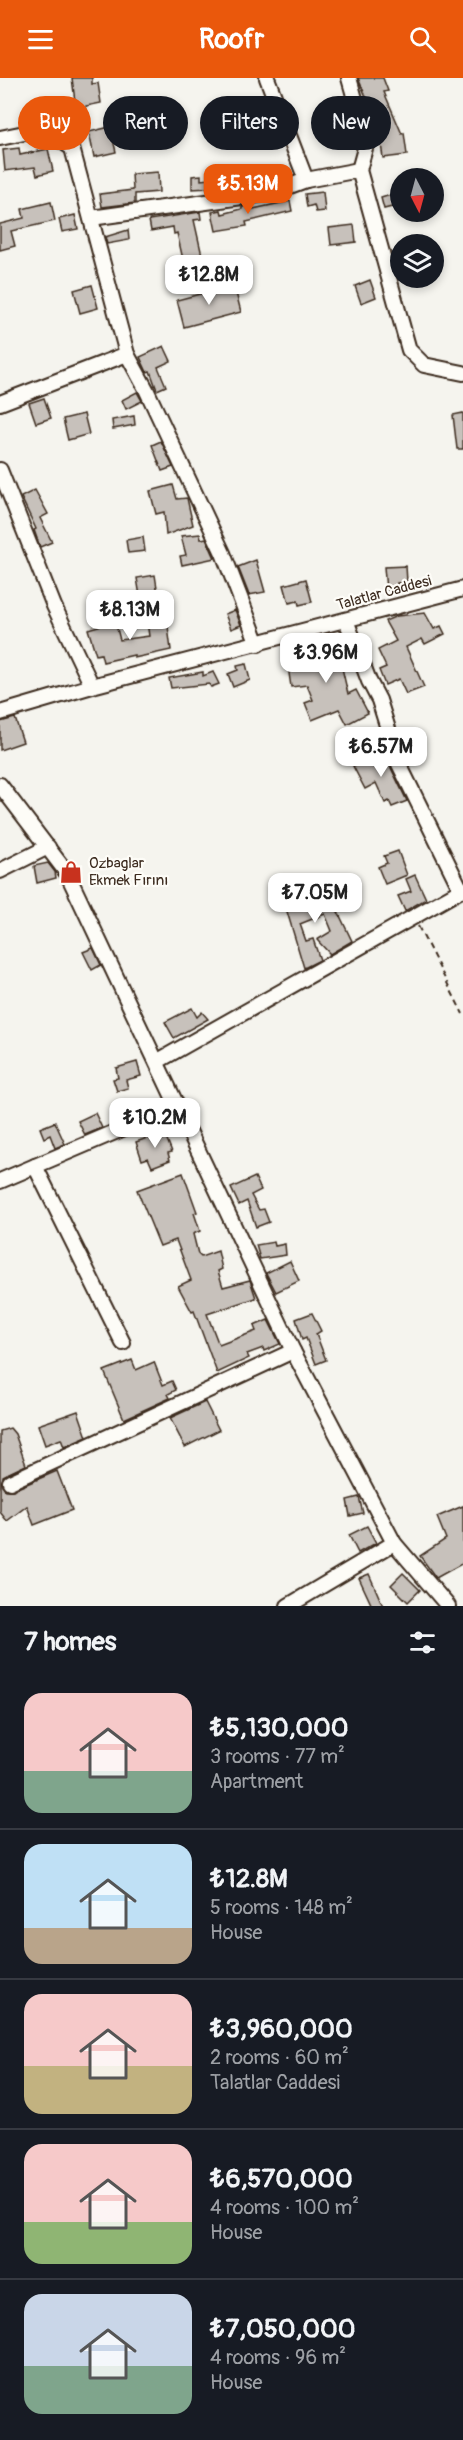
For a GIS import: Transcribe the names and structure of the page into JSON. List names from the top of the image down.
{
  "streets": {
    "street": ["Talatlar Caddesi"]
  },
  "places": {
    "shop": ["Ozbaglar Ekmek Fırını"]
  },
  "north": "bottom",
  "page": {
    "header": "Roofr",
    "chip": [
      "Buy",
      "Rent",
      "Filters",
      "New"
    ],
    "price": [
      "₺5.13M",
      "₺12.8M",
      "₺8.13M",
      "₺3.96M",
      "₺6.57M",
      "₺7.05M",
      "₺10.2M"
    ],
    "heading": "7 homes",
    "list": [
      {
        "name": "₺5,130,000",
        "note": "3 rooms · 77 m² · Apartment"
      },
      {
        "name": "₺12.8M",
        "note": "5 rooms · 148 m² · House"
      },
      {
        "name": "₺3,960,000",
        "note": "2 rooms · 60 m² · Talatlar Caddesi"
      },
      {
        "name": "₺6,570,000",
        "note": "4 rooms · 100 m² · House"
      },
      {
        "name": "₺7,050,000",
        "note": "4 rooms · 96 m² · House"
      }
    ]
  }
}
